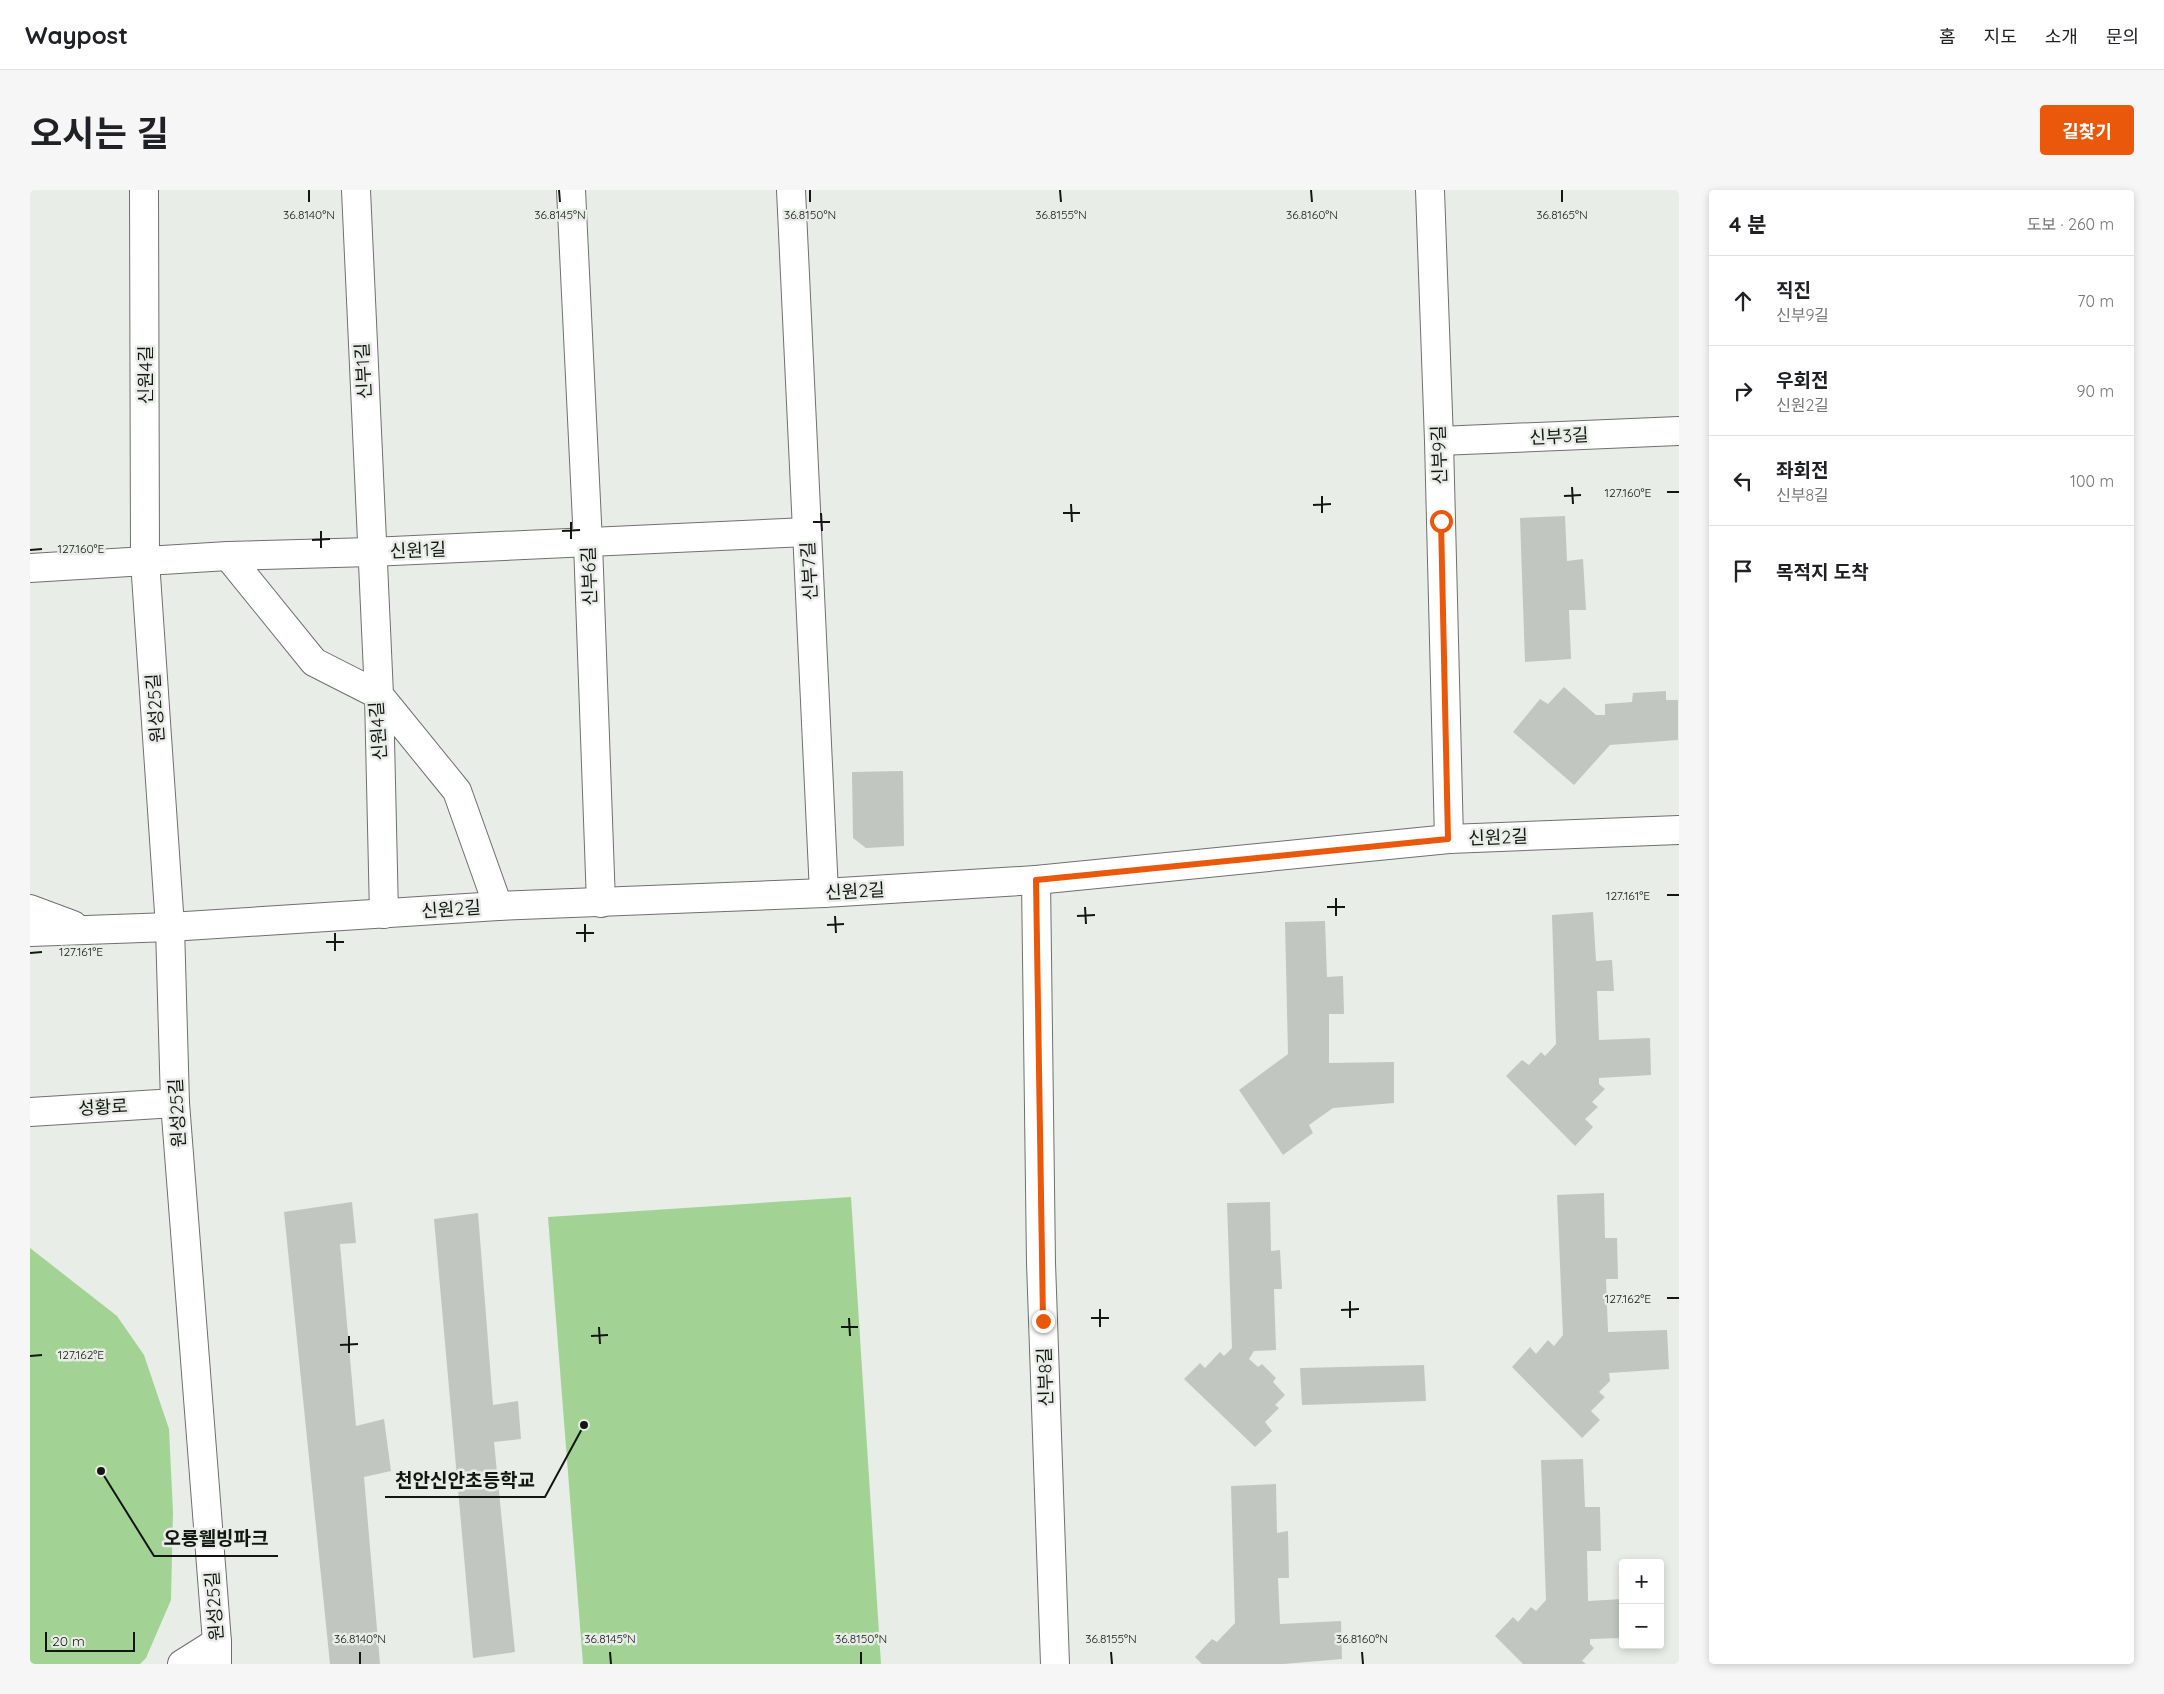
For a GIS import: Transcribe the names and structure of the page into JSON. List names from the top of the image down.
{
  "streets": {
    "street": [
      "신부1길",
      "신원4길",
      "신부3길",
      "신부9길",
      "신원1길",
      "신부7길",
      "신부6길",
      "원성25길",
      "신원2길",
      "성황로",
      "신부8길"
    ]
  },
  "crossings": [
    ["신부1길", "신원4길"],
    ["신부1길", "신원1길"],
    ["신원4길", "신원1길"],
    ["신원4길", "원성25길"],
    ["신원4길", "신원2길"],
    ["신부3길", "신부9길"],
    ["신부9길", "신원2길"],
    ["신원1길", "신부7길"],
    ["신원1길", "신부6길"],
    ["신원1길", "원성25길"],
    ["신부7길", "신원2길"],
    ["신부6길", "신원2길"],
    ["원성25길", "신원2길"],
    ["원성25길", "성황로"],
    ["신원2길", "신부8길"]
  ],
  "places": ["천안신안초등학교", "오룡웰빙파크"],
  "scale_bar": "20 m",
  "page": {
    "header": "Waypost",
    "nav": [
      "홈",
      "지도",
      "소개",
      "문의"
    ],
    "title": "오시는 길",
    "buttons": "길찾기",
    "heading": ["4 분", "도보 · 260 m"],
    "list": [
      ["직진", "신부9길", "70 m"],
      ["우회전", "신원2길", "90 m"],
      ["좌회전", "신부8길", "100 m"],
      "목적지 도착"
    ],
    "map_buttons": ["+", "−"],
    "scale": "20 m"
  },
  "coordinates": [
    "36.8140°N",
    "36.8145°N",
    "36.8150°N",
    "36.8155°N",
    "36.8160°N",
    "36.8165°N",
    "127.160°E",
    "127.161°E",
    "127.162°E"
  ]
}
